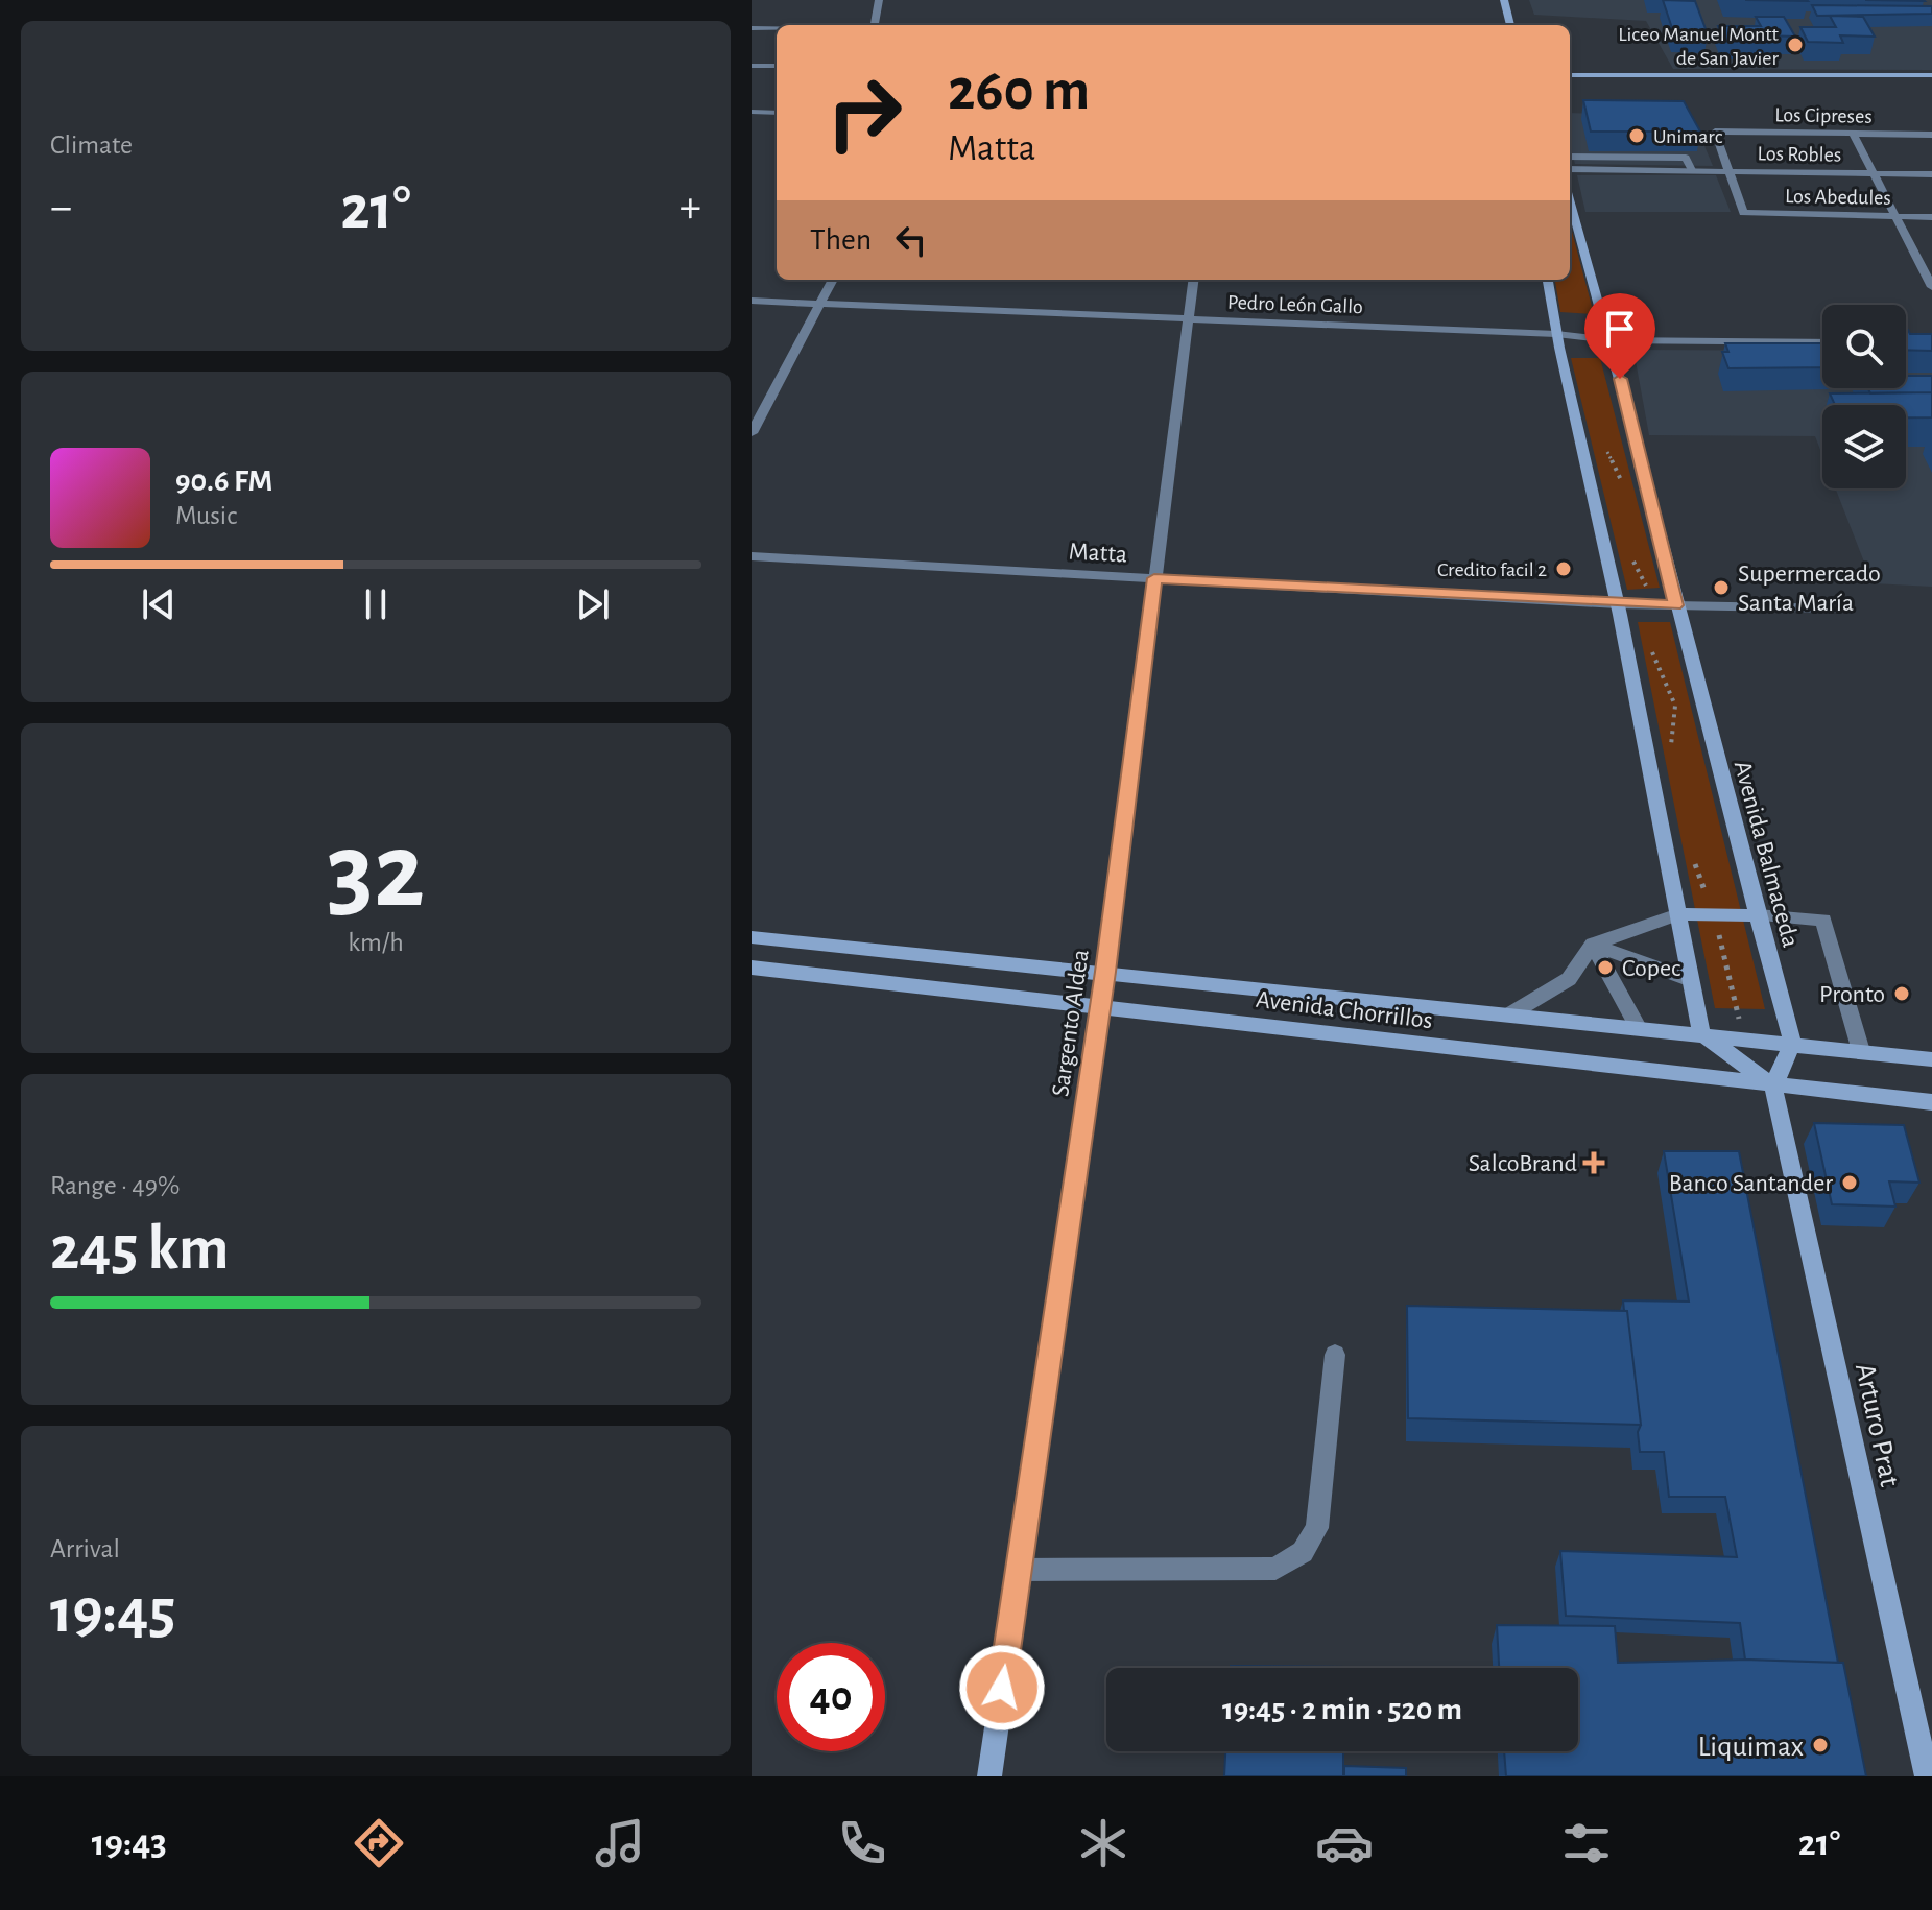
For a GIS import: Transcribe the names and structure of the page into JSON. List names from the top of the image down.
{
  "streets": {
    "main road": [
      "Avenida Balmaceda",
      "Avenida Chorrillos",
      "Sargento Aldea",
      "Arturo Prat"
    ],
    "street": [
      "Los Cipreses",
      "Los Robles",
      "Los Abedules",
      "Pedro León Gallo",
      "Matta"
    ]
  },
  "crossings": [
    ["Los Cipreses", "Los Robles"],
    ["Los Cipreses", "Los Abedules"],
    ["Los Robles", "Los Abedules"],
    ["Pedro León Gallo", "Avenida Balmaceda"],
    ["Pedro León Gallo", "Sargento Aldea"],
    ["Matta", "Avenida Balmaceda"],
    ["Matta", "Sargento Aldea"],
    ["Avenida Balmaceda", "Avenida Chorrillos"],
    ["Avenida Chorrillos", "Sargento Aldea"],
    ["Avenida Chorrillos", "Arturo Prat"]
  ],
  "places": {
    "other": [
      "Liceo Manuel Montt de San Javier",
      "Unimarc",
      "Credito facil 2",
      "Supermercado Santa María",
      "Copec",
      "Pronto",
      "Banco Santander",
      "Liquimax"
    ],
    "health": ["SalcoBrand"]
  },
  "page": {
    "tile": [
      "Climate",
      ["32", "km/h"],
      ["Range · 49%", "245 km"],
      ["Arrival", "19:45"]
    ],
    "turn": ["260 m", "Matta"],
    "heat": ["−", "21°", "+"],
    "then": "Then",
    "song": ["90.6 FM", "Music"],
    "limit": "40",
    "trip": "19:45 · 2 min · 520 m",
    "tabs": ["19:43", "21°"]
  }
}
